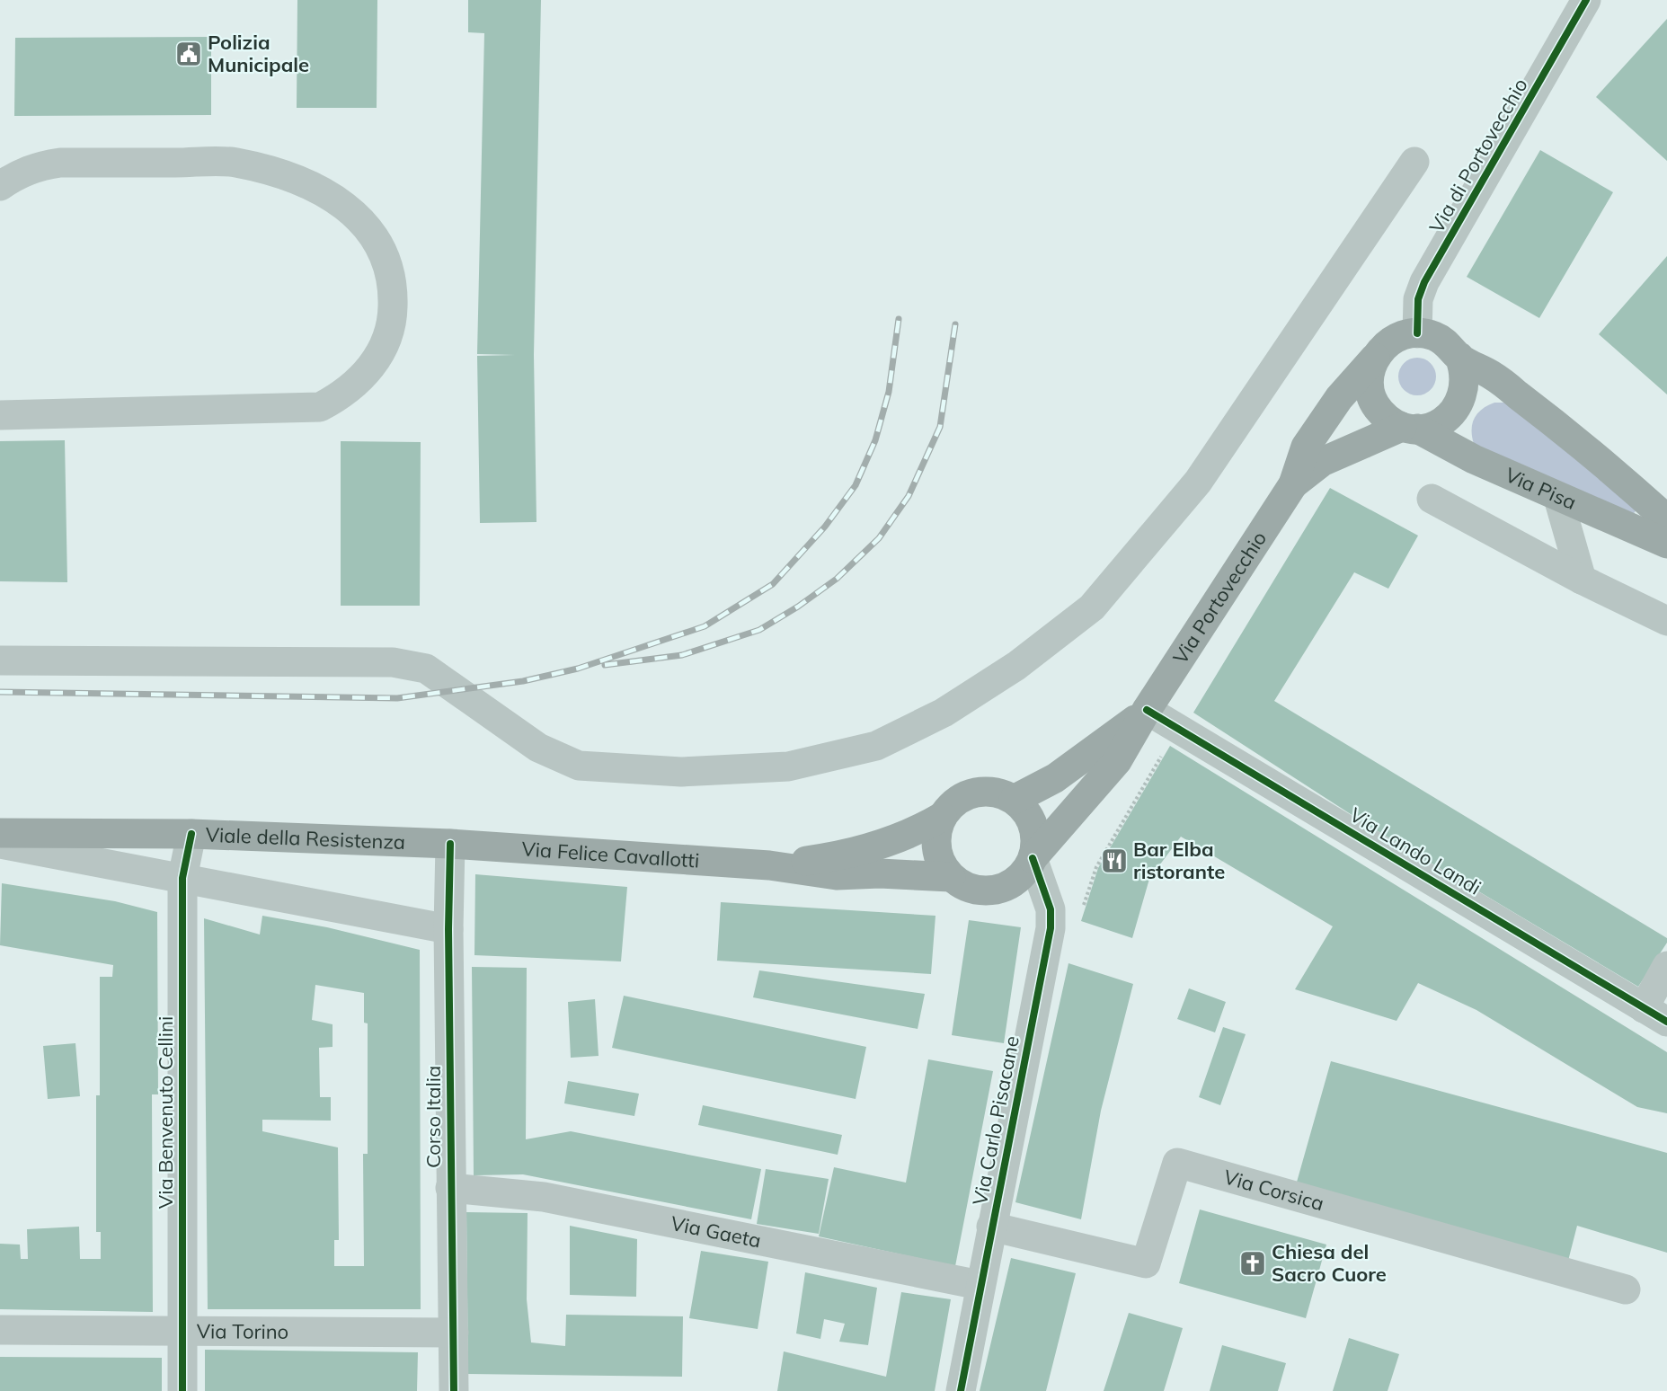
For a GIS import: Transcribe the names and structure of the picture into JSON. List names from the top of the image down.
{
  "streets": {
    "main road": [
      "Via Pisa",
      "Via Portovecchio",
      "Viale della Resistenza",
      "Via Felice Cavallotti"
    ],
    "street": [
      "Via di Portovecchio",
      "Via Lando Landi",
      "Via Benvenuto Cellini",
      "Corso Italia",
      "Via Carlo Pisacane",
      "Via Corsica",
      "Via Gaeta",
      "Via Torino"
    ]
  },
  "crossings": [
    ["Via di Portovecchio", "Via Pisa"],
    ["Via di Portovecchio", "Via Portovecchio"],
    ["Via Pisa", "Via Portovecchio"],
    ["Via Portovecchio", "Via Lando Landi"],
    ["Viale della Resistenza", "Via Felice Cavallotti"],
    ["Viale della Resistenza", "Via Benvenuto Cellini"],
    ["Viale della Resistenza", "Corso Italia"],
    ["Via Felice Cavallotti", "Corso Italia"],
    ["Via Felice Cavallotti", "Via Carlo Pisacane"],
    ["Via Benvenuto Cellini", "Via Torino"],
    ["Corso Italia", "Via Gaeta"],
    ["Corso Italia", "Via Torino"],
    ["Via Carlo Pisacane", "Via Corsica"],
    ["Via Carlo Pisacane", "Via Gaeta"]
  ],
  "places": {
    "public building": ["Polizia Municipale"],
    "restaurant": ["Bar Elba ristorante"],
    "church": ["Chiesa del Sacro Cuore"]
  }
}
